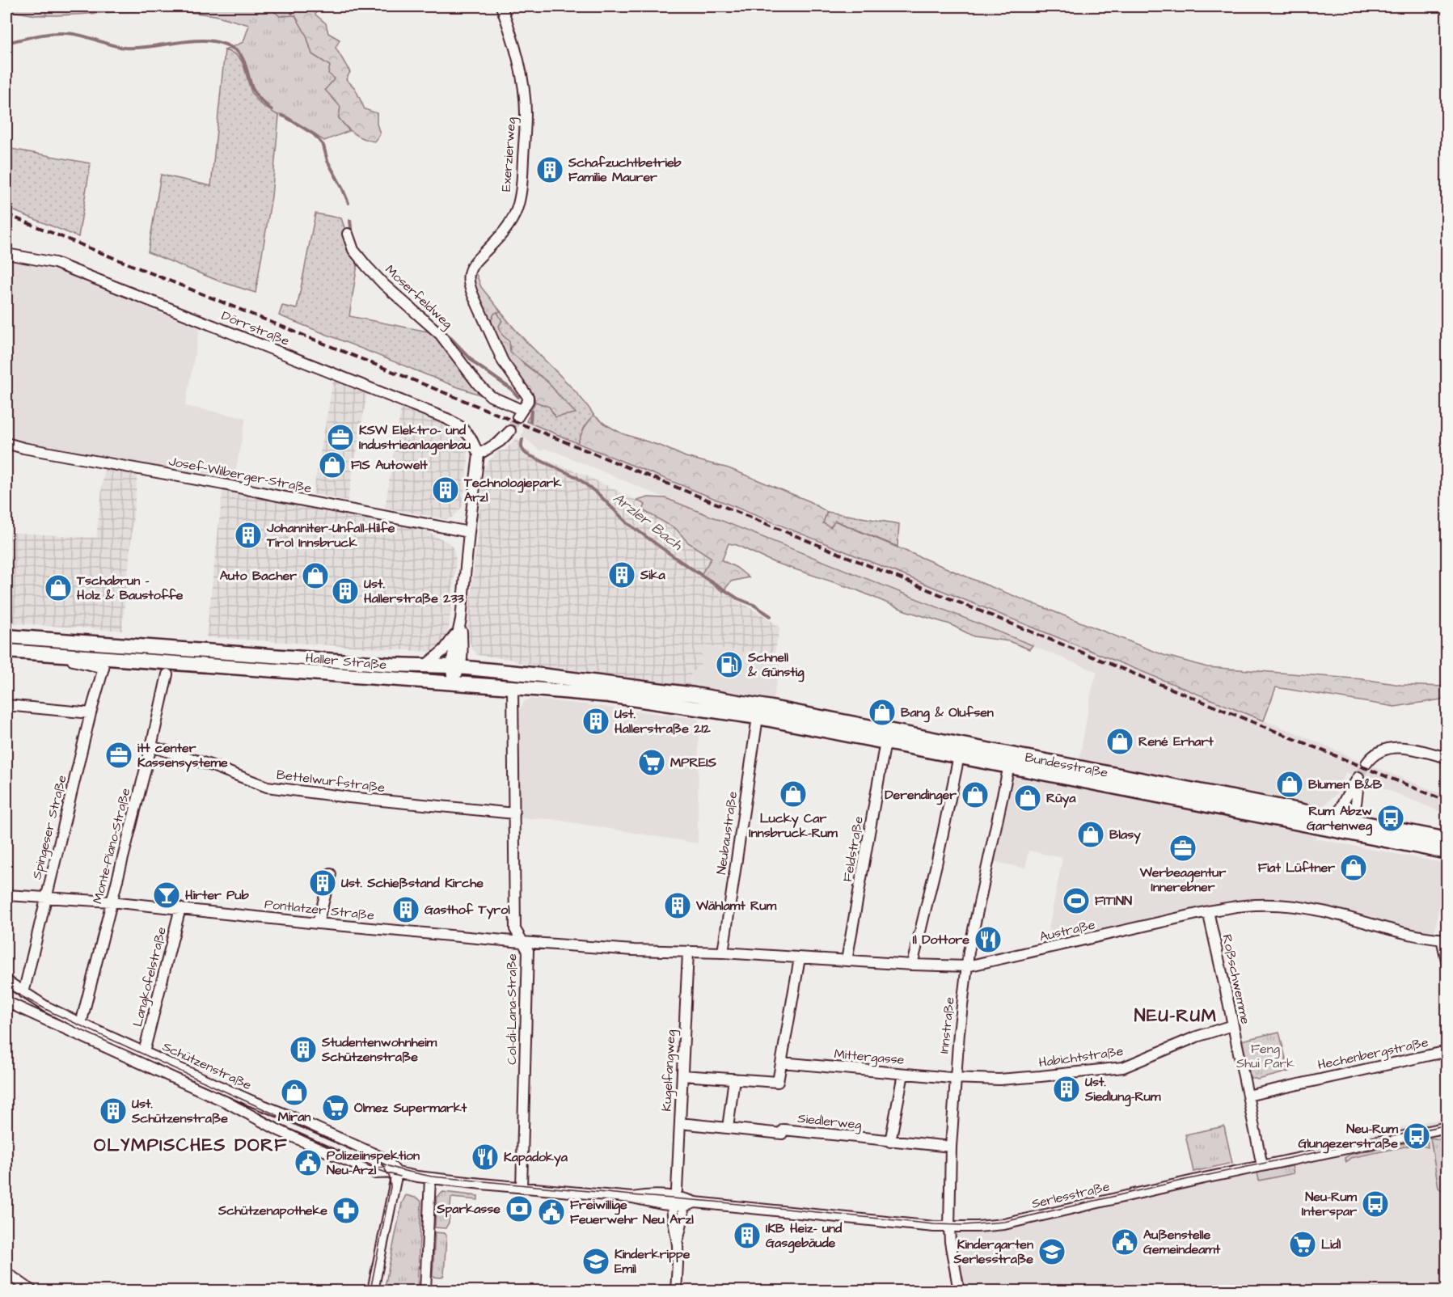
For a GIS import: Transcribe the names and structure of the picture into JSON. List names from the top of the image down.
{
  "streets": {
    "main road": ["Haller Straße", "Bundesstraße"],
    "street": [
      "Exerzierweg",
      "Moserfeldweg",
      "Dörrstraße",
      "Josef-Wilberger-Straße",
      "Bettelwurfstraße",
      "Spingeser Straße",
      "Neubaustraße",
      "Monte-Piano-Straße",
      "Feldstraße",
      "Pontlatzer Straße",
      "Austraße",
      "Langkofelstraße",
      "Roßschwemme",
      "Col-di-Lana-Straße",
      "Innstraße",
      "Hechenbergstraße",
      "Mittergasse",
      "Habichtstraße",
      "Schützenstraße",
      "Kugelfangweg",
      "Siedlerweg",
      "Serlesstraße"
    ]
  },
  "crossings": [
    ["Exerzierweg", "Moserfeldweg"],
    ["Haller Straße", "Bundesstraße"],
    ["Haller Straße", "Spingeser Straße"],
    ["Haller Straße", "Col-di-Lana-Straße"],
    ["Bundesstraße", "Neubaustraße"],
    ["Bundesstraße", "Feldstraße"],
    ["Bundesstraße", "Innstraße"],
    ["Bettelwurfstraße", "Monte-Piano-Straße"],
    ["Bettelwurfstraße", "Col-di-Lana-Straße"],
    ["Spingeser Straße", "Pontlatzer Straße"],
    ["Spingeser Straße", "Schützenstraße"],
    ["Neubaustraße", "Austraße"],
    ["Monte-Piano-Straße", "Pontlatzer Straße"],
    ["Monte-Piano-Straße", "Schützenstraße"],
    ["Feldstraße", "Austraße"],
    ["Pontlatzer Straße", "Austraße"],
    ["Pontlatzer Straße", "Langkofelstraße"],
    ["Pontlatzer Straße", "Col-di-Lana-Straße"],
    ["Pontlatzer Straße", "Kugelfangweg"],
    ["Austraße", "Roßschwemme"],
    ["Austraße", "Innstraße"],
    ["Austraße", "Kugelfangweg"],
    ["Langkofelstraße", "Schützenstraße"],
    ["Roßschwemme", "Hechenbergstraße"],
    ["Roßschwemme", "Habichtstraße"],
    ["Roßschwemme", "Serlesstraße"],
    ["Col-di-Lana-Straße", "Schützenstraße"],
    ["Innstraße", "Mittergasse"],
    ["Innstraße", "Habichtstraße"],
    ["Innstraße", "Siedlerweg"],
    ["Innstraße", "Serlesstraße"],
    ["Mittergasse", "Habichtstraße"],
    ["Schützenstraße", "Kugelfangweg"],
    ["Schützenstraße", "Serlesstraße"],
    ["Kugelfangweg", "Siedlerweg"],
    ["Kugelfangweg", "Serlesstraße"]
  ],
  "districts": ["NEU-RUM", "OLYMPISCHES DORF"],
  "water": ["Arzler Bach"],
  "parks": ["Feng Shui Park"],
  "places": {
    "building": [
      "Schafzuchtbetrieb Familie Maurer",
      "Technologiepark Arzl",
      "Johanniter-Unfall-Hilfe Tirol Innsbruck",
      "Sika",
      "Ust. Hallerstraße 233",
      "Ust. Hallerstraße 212",
      "Ust. Schießstand Kirche",
      "Wählamt Rum",
      "Gasthof Tyrol",
      "Studentenwohnheim Schützenstraße",
      "Ust. Siedlung-Rum",
      "Ust. Schützenstraße",
      "IKB Heiz- und Gasgebäude"
    ],
    "office": ["KSW Elektro- und Industrieanlagenbau", "itt center Kassensysteme", "Werbeagentur Innerebner"],
    "shop": [
      "FIS Autowelt",
      "Auto Bacher",
      "Tschabrun - Holz & Baustoffe",
      "Bang & Olufsen",
      "René Erhart",
      "Blumen B&B",
      "Lucky Car Innsbruck-Rum",
      "Derendinger",
      "Rüya",
      "Blasy",
      "Fiat Lüftner",
      "Miran"
    ],
    "fuel station": ["Schnell & Günstig"],
    "supermarket": ["MPREIS", "Ölmez Supermarkt", "Lidl"],
    "bus stop": ["Rum Abzw Gartenweg", "Neu-Rum Glungezerstraße", "Neu-Rum Interspar"],
    "bar": ["Hirter Pub"],
    "sports": ["FITINN"],
    "restaurant": ["Il Dottore", "Kapadokya"],
    "public building": ["Polizeiinspektion Neu-Arzl", "Freiwillige Feuerwehr Neu Arzl", "Außenstelle Gemeindeamt"],
    "bank": ["Sparkasse"],
    "pharmacy": ["Schützenapotheke"],
    "school or university": ["Kindergarten Serlesstraße", "Kinderkrippe Emil"]
  }
}
